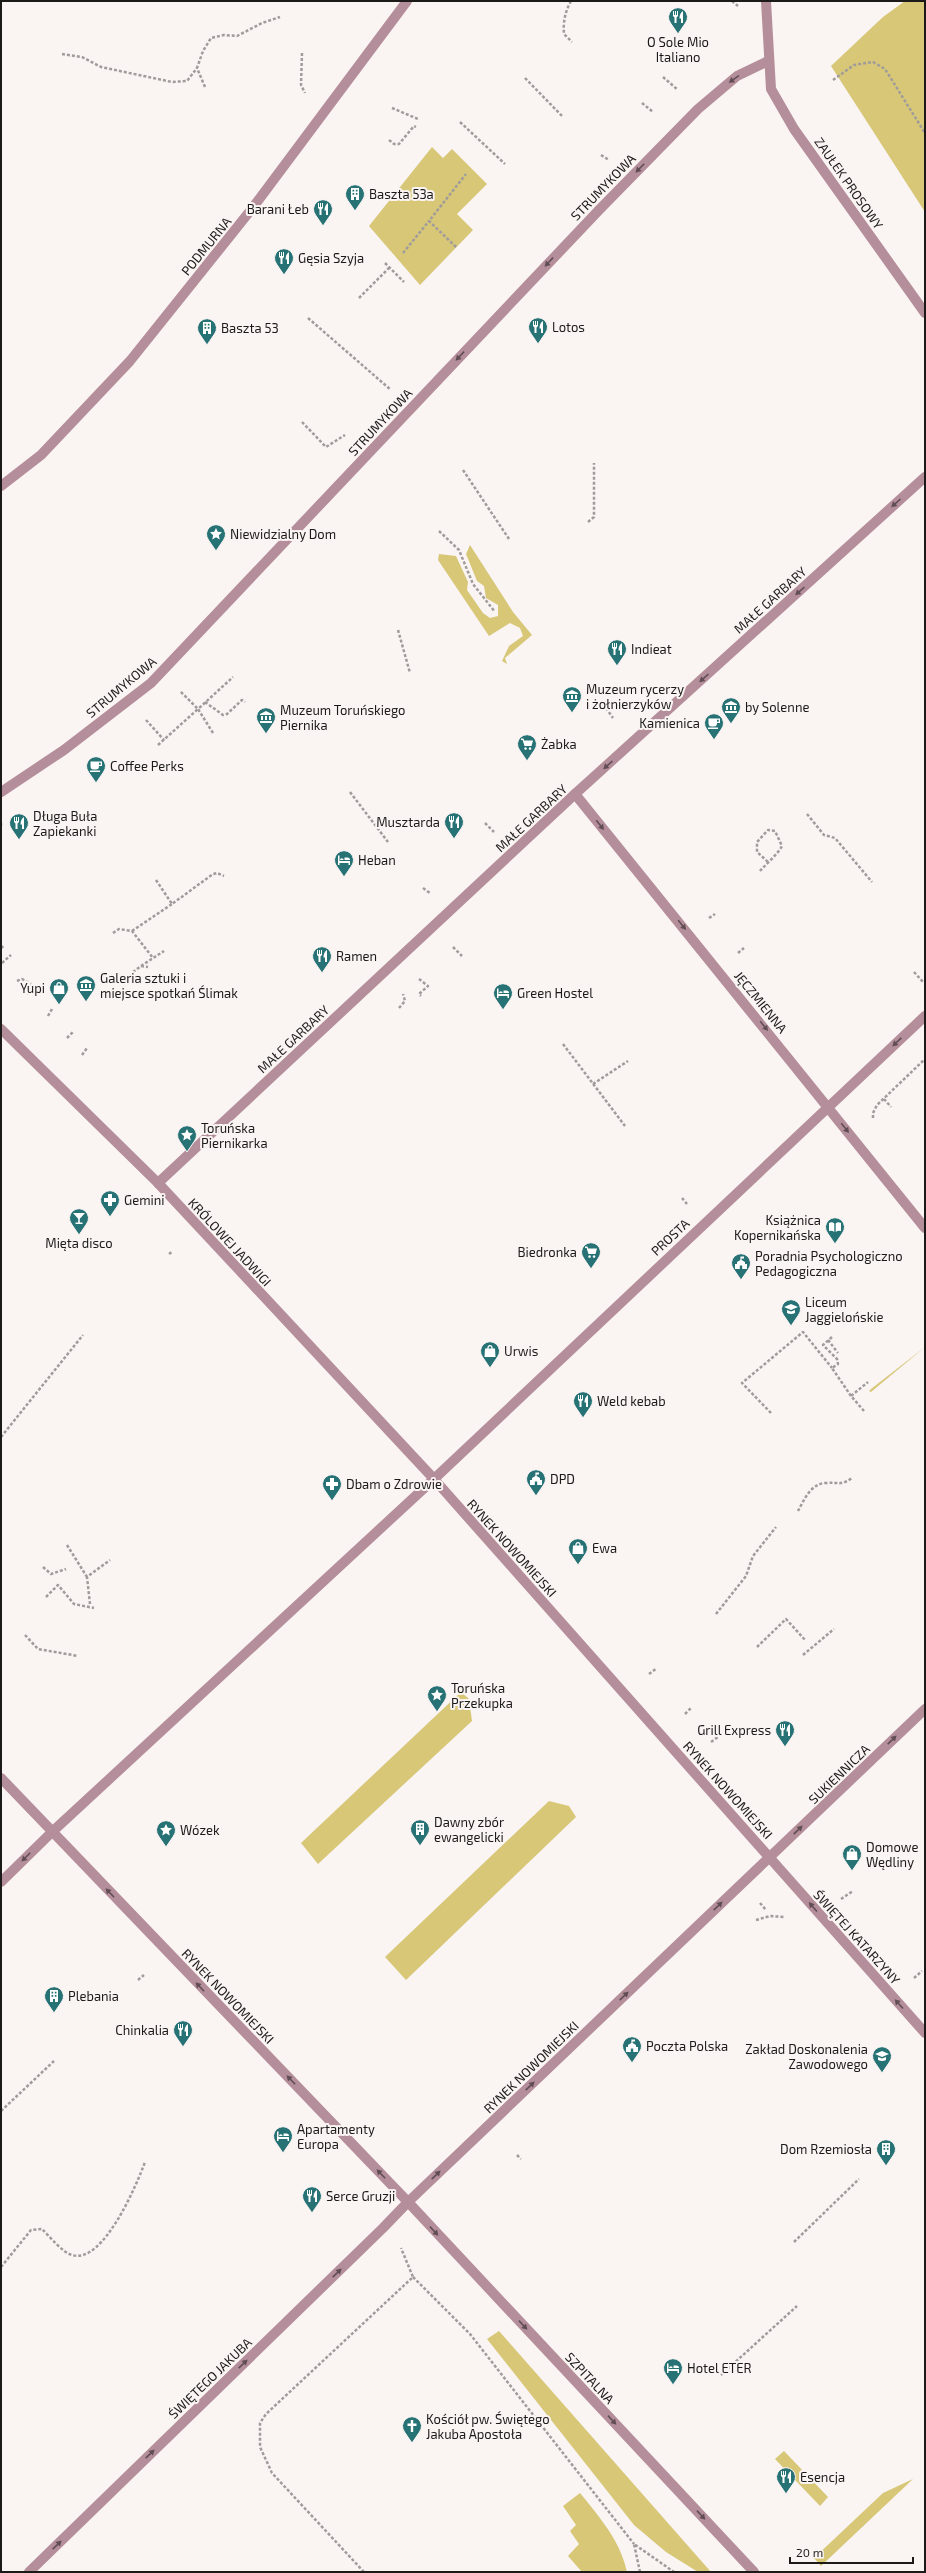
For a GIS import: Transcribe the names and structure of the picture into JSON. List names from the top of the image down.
{
  "streets": {
    "street": [
      "ZAUŁEK PROSOWY",
      "STRUMYKOWA",
      "PODMURNA",
      "MAŁE GARBARY",
      "JĘCZMIENNA",
      "PROSTA",
      "KRÓLOWEJ JADWIGI",
      "RYNEK NOWOMIEJSKI",
      "SUKIENNICZA",
      "ŚWIĘTEJ KATARZYNY",
      "ŚWIĘTEGO JAKUBA",
      "SZPITALNA"
    ]
  },
  "crossings": [
    ["ZAUŁEK PROSOWY", "STRUMYKOWA"],
    ["MAŁE GARBARY", "JĘCZMIENNA"],
    ["MAŁE GARBARY", "KRÓLOWEJ JADWIGI"],
    ["JĘCZMIENNA", "PROSTA"],
    ["PROSTA", "KRÓLOWEJ JADWIGI"],
    ["PROSTA", "RYNEK NOWOMIEJSKI"],
    ["KRÓLOWEJ JADWIGI", "RYNEK NOWOMIEJSKI"],
    ["RYNEK NOWOMIEJSKI", "SUKIENNICZA"],
    ["RYNEK NOWOMIEJSKI", "ŚWIĘTEJ KATARZYNY"],
    ["RYNEK NOWOMIEJSKI", "ŚWIĘTEGO JAKUBA"],
    ["RYNEK NOWOMIEJSKI", "SZPITALNA"],
    ["SUKIENNICZA", "ŚWIĘTEJ KATARZYNY"],
    ["ŚWIĘTEGO JAKUBA", "SZPITALNA"]
  ],
  "one_way": [
    "STRUMYKOWA",
    "MAŁE GARBARY",
    "JĘCZMIENNA",
    "SUKIENNICZA",
    "ŚWIĘTEJ KATARZYNY",
    "ŚWIĘTEGO JAKUBA",
    "SZPITALNA"
  ],
  "places": {
    "restaurant": [
      "O Sole Mio Italiano",
      "Barani Łeb",
      "Gęsia Szyja",
      "Lotos",
      "Indieat",
      "Musztarda",
      "Długa Buła Zapiekanki",
      "Ramen",
      "Weld kebab",
      "Grill Express",
      "Chinkalia",
      "Serce Gruzji",
      "Esencja"
    ],
    "building": [
      "Baszta 53a",
      "Baszta 53",
      "Dawny zbór ewangelicki",
      "Plebania",
      "Dom Rzemiosła"
    ],
    "place": [
      "Niewidzialny Dom",
      "Toruńska Piernikarka",
      "Toruńska Przekupka",
      "Wózek"
    ],
    "museum": [
      "Muzeum rycerzy i żołnierzyków",
      "by Solenne",
      "Muzeum Toruńskiego Piernika",
      "Galeria sztuki i miejsce spotkań Ślimak"
    ],
    "cafe": ["Kamienica", "Coffee Perks"],
    "supermarket": ["Żabka", "Biedronka"],
    "hotel": [
      "Heban",
      "Green Hostel",
      "Apartamenty Europa",
      "Hotel ETER"
    ],
    "shop": [
      "Yupi",
      "Urwis",
      "Ewa",
      "Domowe Wędliny"
    ],
    "pharmacy": ["Gemini", "Dbam o Zdrowie"],
    "bar": ["Mięta disco"],
    "library": ["Książnica Kopernikańska"],
    "public building": ["Poradnia Psychologiczno Pedagogiczna", "DPD", "Poczta Polska"],
    "school or university": ["Liceum Jaggielońskie", "Zakład Doskonalenia Zawodowego"],
    "church": ["Kościół pw. Świętego Jakuba Apostoła"]
  },
  "scale_bar": "20 m"
}
